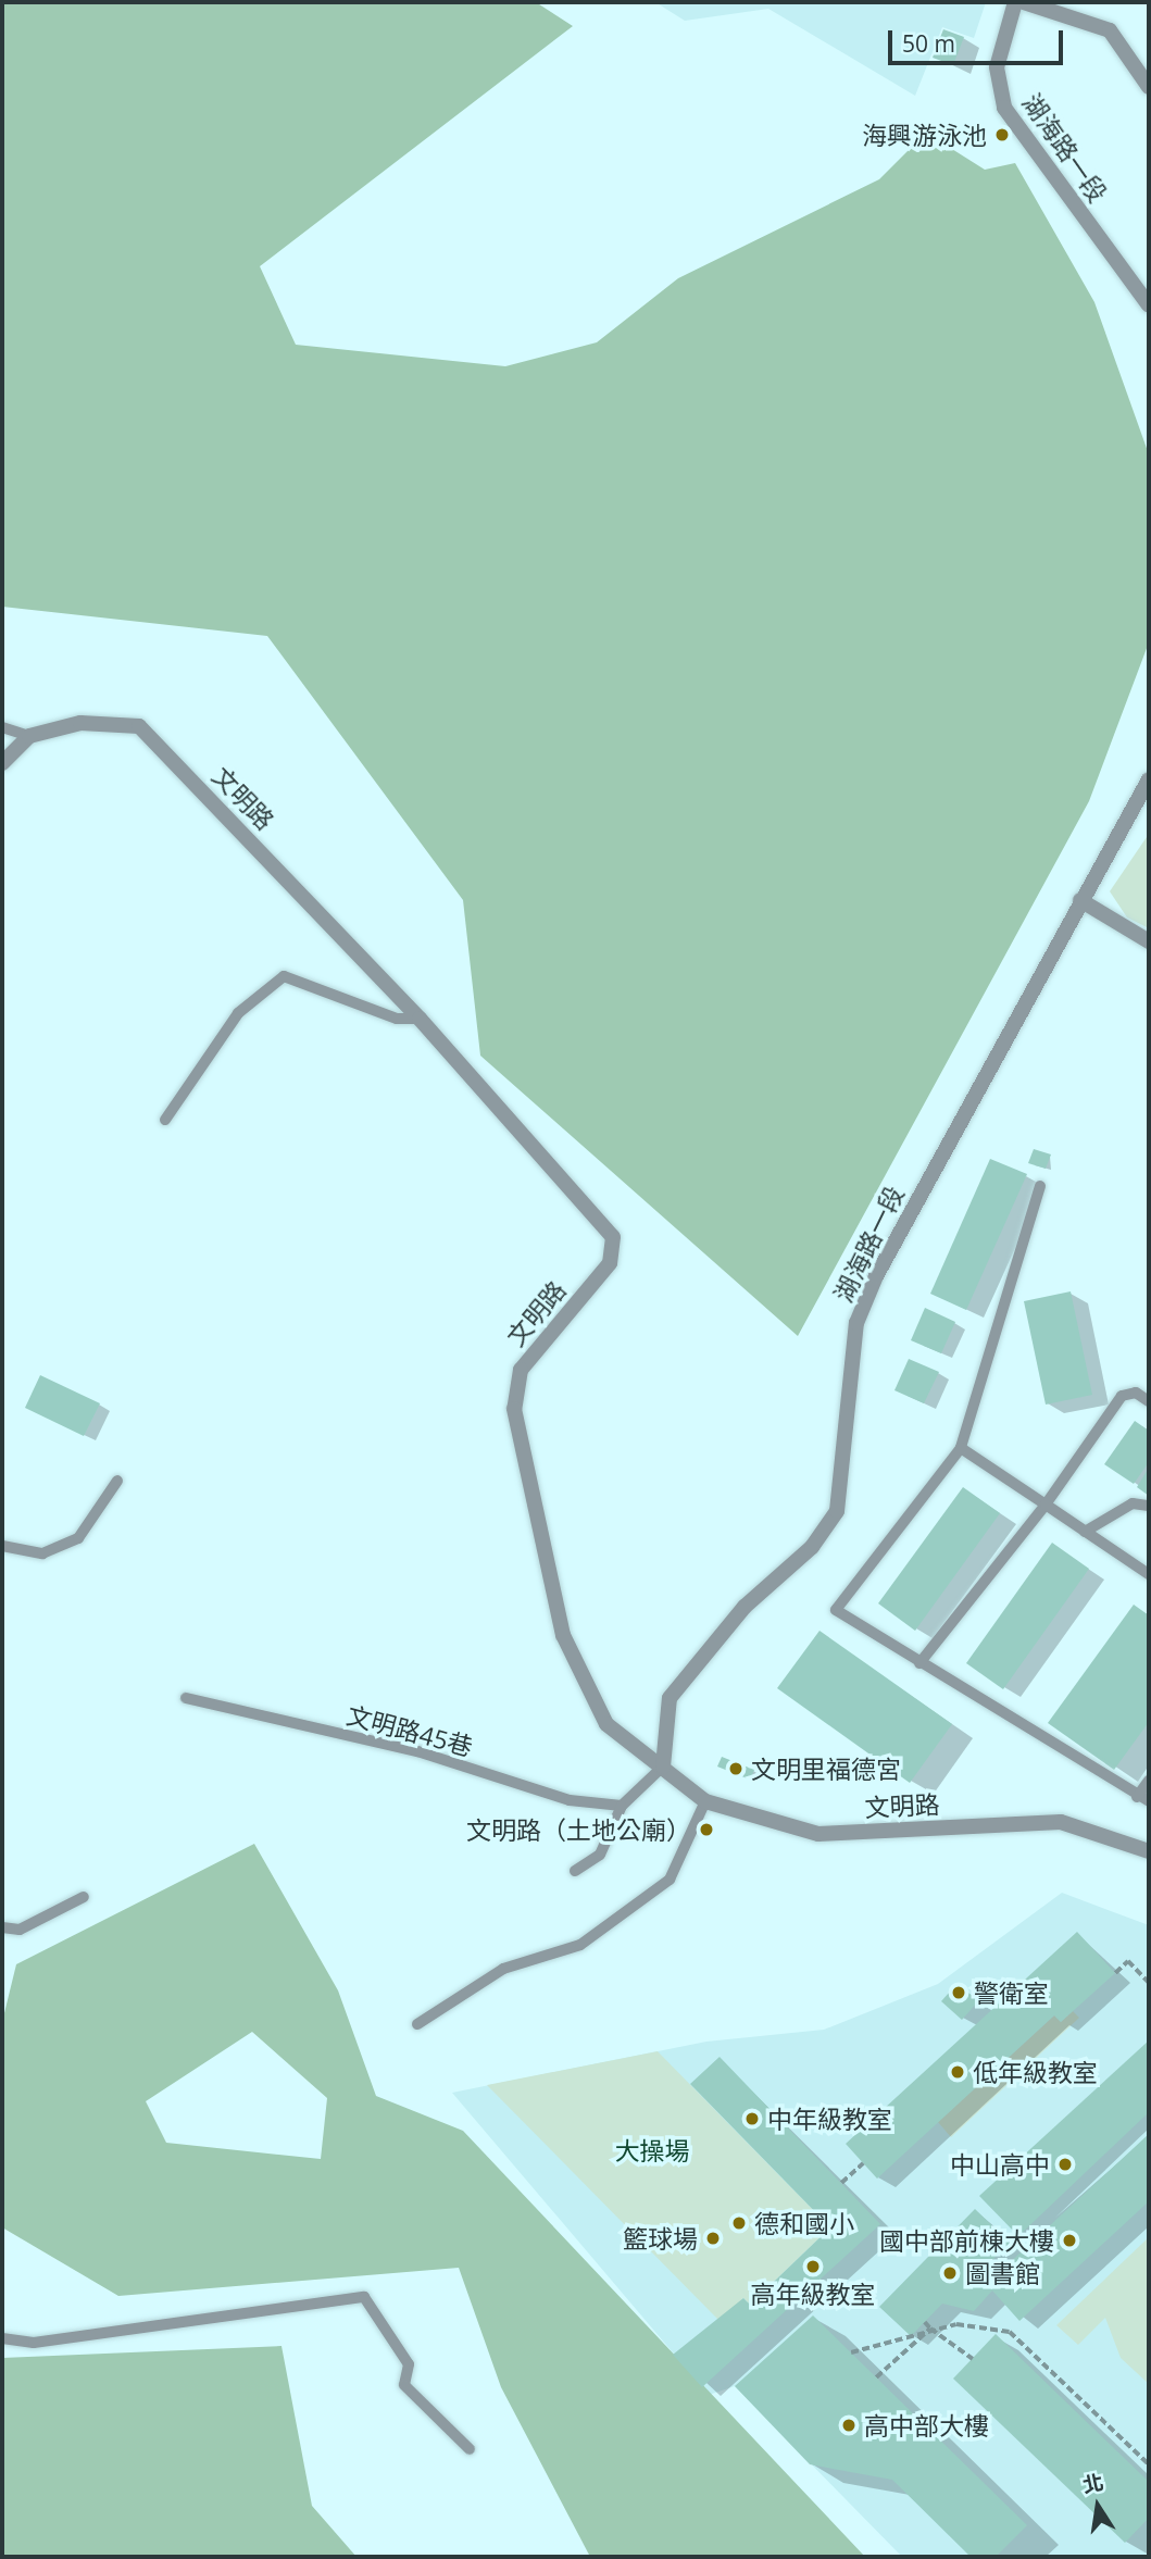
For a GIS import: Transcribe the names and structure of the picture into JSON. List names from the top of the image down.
{
  "streets": {
    "street": ["湖海路一段", "文明路"],
    "lane": ["文明路45巷"]
  },
  "crossings": [
    ["湖海路一段", "文明路"]
  ],
  "parks": ["大操場"],
  "places": [
    "海興游泳池",
    "文明里福德宮",
    "文明路（土地公廟）",
    "警衛室",
    "低年級教室",
    "中年級教室",
    "中山高中",
    "德和國小",
    "籃球場",
    "國中部前棟大樓",
    "高年級教室",
    "圖書館",
    "高中部大樓"
  ],
  "scale_bar": "50 m",
  "north": "top"
}
